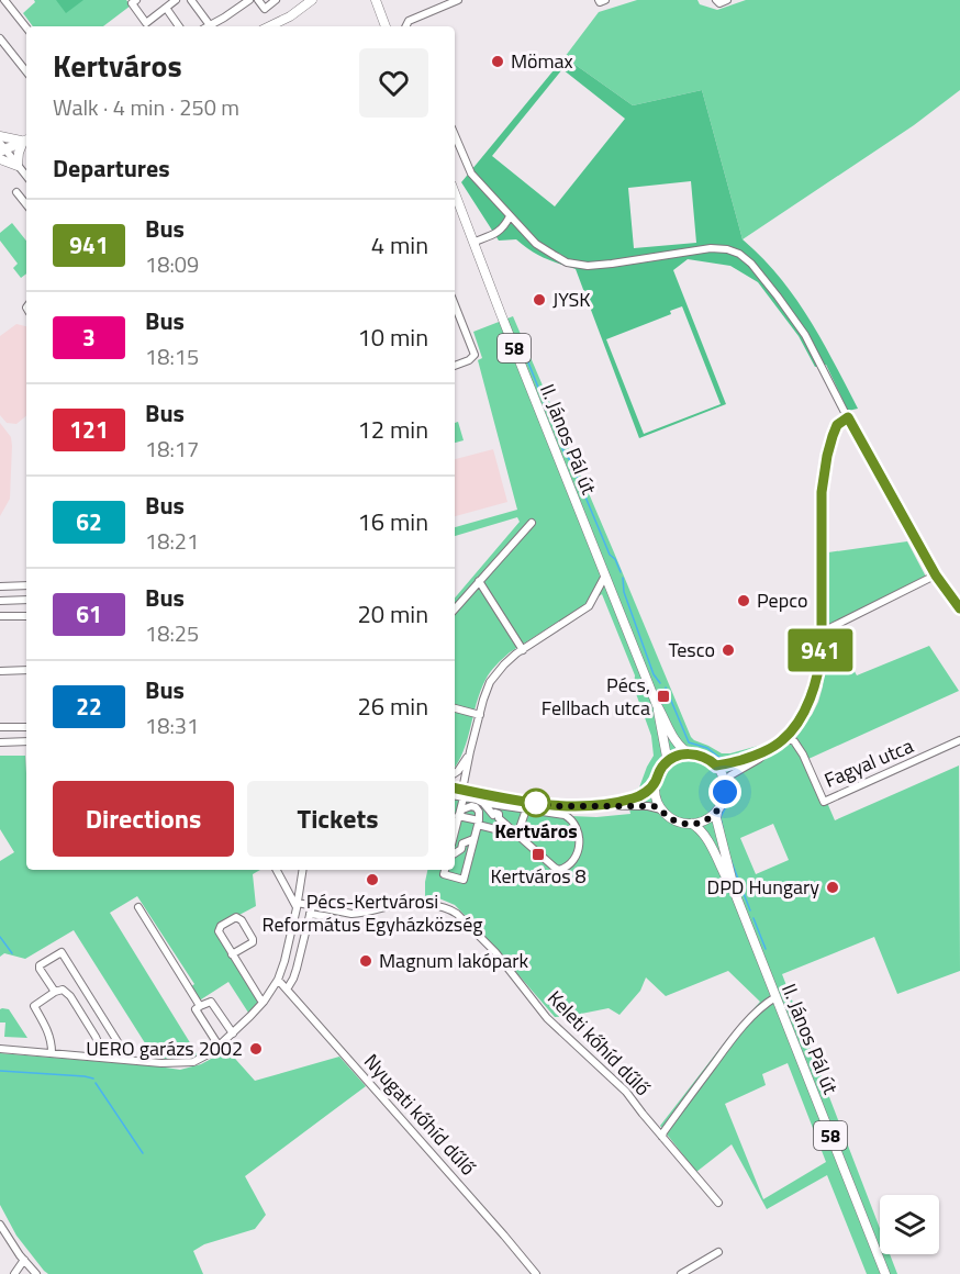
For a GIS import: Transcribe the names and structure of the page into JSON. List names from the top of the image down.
{
  "streets": {
    "main road": ["58", "II. János Pál út"],
    "street": ["Fagyal utca", "Keleti kőhíd dűlő", "Nyugati kőhíd dűlő"]
  },
  "crossings": [
    ["58", "II. János Pál út"]
  ],
  "places": {
    "other": [
      "Mömax",
      "JYSK",
      "Pepco",
      "Tesco",
      "Kertváros",
      "Pécs-Kertvárosi Református Egyházközség",
      "DPD Hungary",
      "Magnum lakópark",
      "UERO garázs 2002"
    ],
    "transit": ["Pécs, Fellbach utca", "Kertváros 8"]
  },
  "lines": ["bus line 941"],
  "page": {
    "on_map": "941",
    "heading": [
      ["Kertváros", "Walk · 4 min · 250 m"],
      "Departures"
    ],
    "list": [
      {
        "mark": "941",
        "name": "Bus",
        "note": "18:09",
        "value": "4 min"
      },
      {
        "mark": "3",
        "name": "Bus",
        "note": "18:15",
        "value": "10 min"
      },
      {
        "mark": "121",
        "name": "Bus",
        "note": "18:17",
        "value": "12 min"
      },
      {
        "mark": "62",
        "name": "Bus",
        "note": "18:21",
        "value": "16 min"
      },
      {
        "mark": "61",
        "name": "Bus",
        "note": "18:25",
        "value": "20 min"
      },
      {
        "mark": "22",
        "name": "Bus",
        "note": "18:31",
        "value": "26 min"
      }
    ],
    "buttons": ["Directions", "Tickets"]
  }
}
